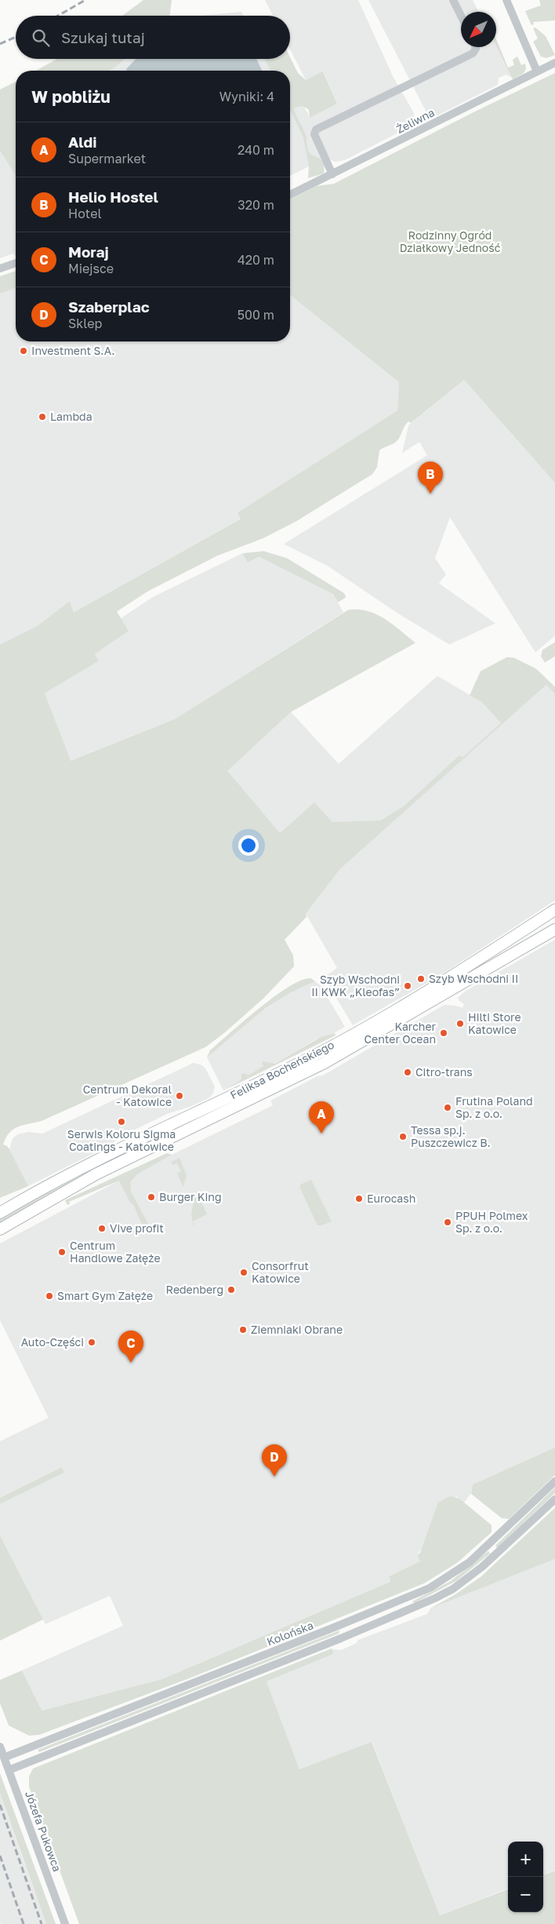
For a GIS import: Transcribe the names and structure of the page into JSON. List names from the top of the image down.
{
  "streets": {
    "main road": ["Feliksa Bocheńskiego"],
    "street": ["Żeliwna", "Kolońska", "Józefa Pukowca"]
  },
  "crossings": [
    ["Kolońska", "Józefa Pukowca"]
  ],
  "parks": ["Rodzinny Ogród Działkowy Jedność"],
  "places": [
    "Investment S.A.",
    "Lambda",
    "Szyb Wschodni II",
    "Szyb Wschodni II KWK „Kleofas”",
    "Hilti Store Katowice",
    "Karcher Center Ocean",
    "Citro-trans",
    "Centrum Dekoral - Katowice",
    "Frutina Poland Sp. z o.o.",
    "Serwis Koloru Sigma Coatings - Katowice",
    "Tessa sp.j. Puszczewicz B.",
    "Burger King",
    "Eurocash",
    "PPUH Polmex Sp. z o.o.",
    "Vive profit",
    "Centrum Handlowe Załęże",
    "Consorfrut Katowice",
    "Redenberg",
    "Smart Gym Załęże",
    "Ziemniaki Obrane",
    "Auto-Części"
  ],
  "north": "bottom left",
  "page": {
    "search": "Szukaj tutaj",
    "heading": ["W pobliżu", "Wyniki: 4"],
    "list": [
      {
        "mark": "A",
        "name": "Aldi",
        "note": "Supermarket",
        "value": "240 m"
      },
      {
        "mark": "B",
        "name": "Helio Hostel",
        "note": "Hotel",
        "value": "320 m"
      },
      {
        "mark": "C",
        "name": "Moraj",
        "note": "Miejsce",
        "value": "420 m"
      },
      {
        "mark": "D",
        "name": "Szaberplac",
        "note": "Sklep",
        "value": "500 m"
      }
    ],
    "pins": [
      "B",
      "A",
      "C",
      "D"
    ],
    "map_buttons": ["+", "−"]
  }
}
